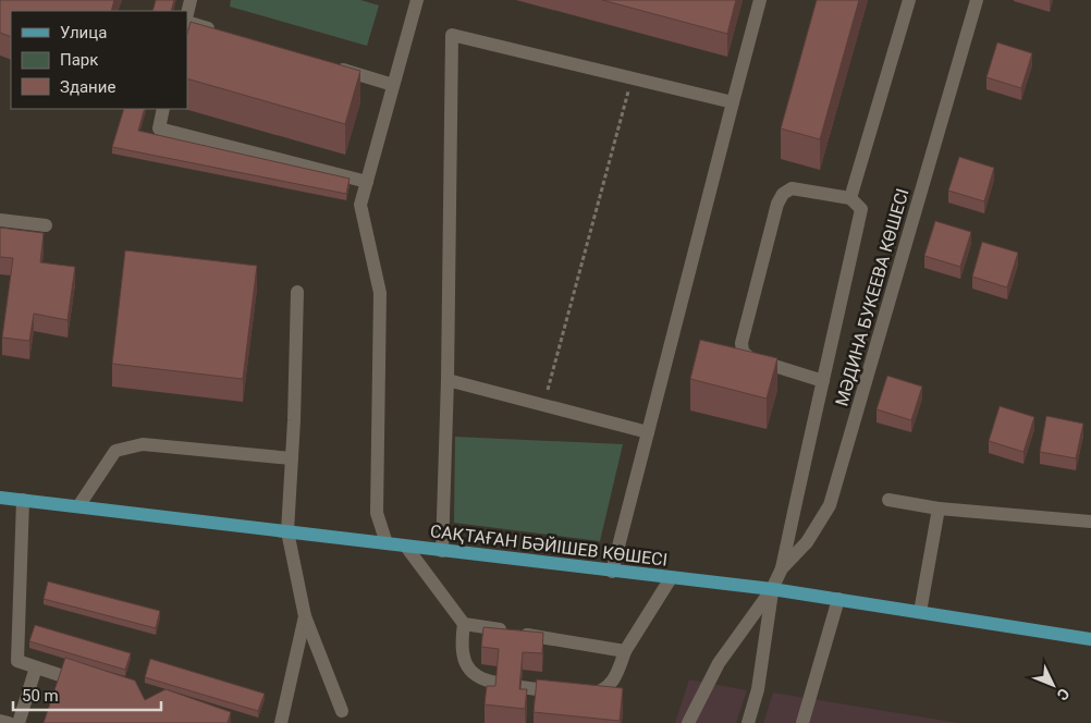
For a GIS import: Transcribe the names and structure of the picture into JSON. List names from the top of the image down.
{
  "streets": {
    "main road": ["САҚТАҒАН БӘЙІШЕВ КӨШЕСІ"],
    "street": ["МӘДИНА БУКЕЕВА КӨШЕСІ"]
  },
  "crossings": [
    ["МӘДИНА БУКЕЕВА КӨШЕСІ", "САҚТАҒАН БӘЙІШЕВ КӨШЕСІ"]
  ],
  "legend": ["Улица", "Парк", "Здание"],
  "scale_bar": "50 m",
  "north": "bottom right"
}
